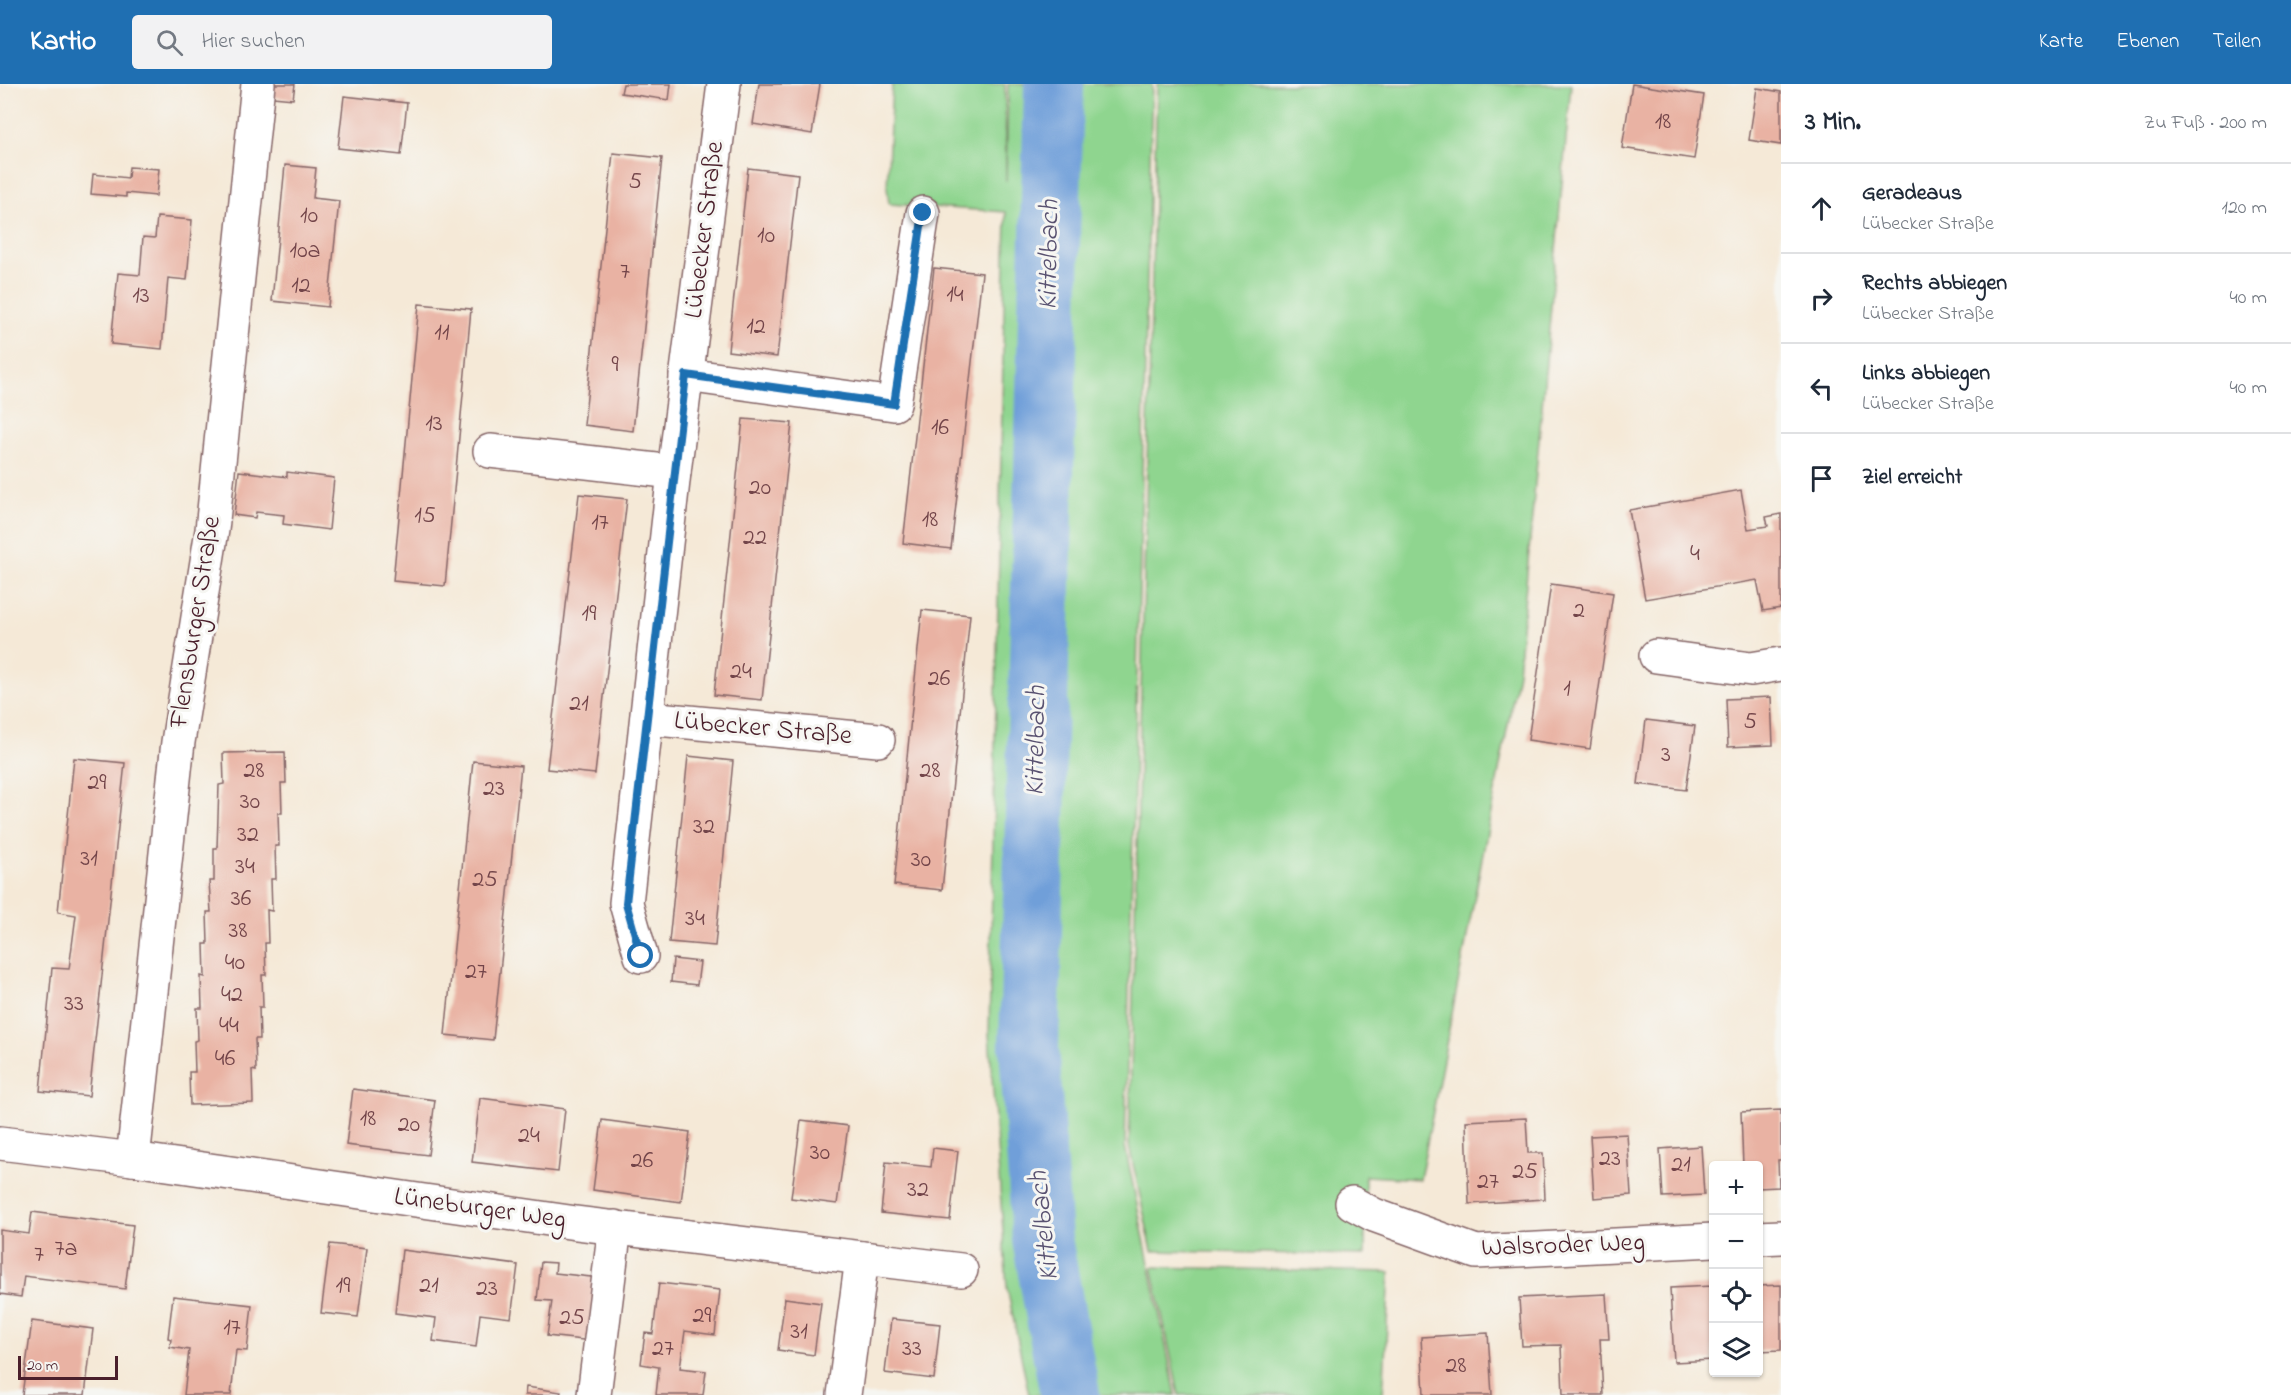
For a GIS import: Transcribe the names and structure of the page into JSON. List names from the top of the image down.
{
  "streets": {
    "street": [
      "Lübecker Straße",
      "Flensburger Straße",
      "Lüneburger Weg",
      "Walsroder Weg"
    ]
  },
  "crossings": [
    ["Flensburger Straße", "Lüneburger Weg"]
  ],
  "water": ["Kittelbach"],
  "house_numbers": [
    "18",
    "5",
    "10",
    "10",
    "10a",
    "7",
    "12",
    "14",
    "13",
    "12",
    "11",
    "9",
    "13",
    "16",
    "20",
    "15",
    "18",
    "17",
    "22",
    "4",
    "2",
    "19",
    "24",
    "26",
    "1",
    "21",
    "5",
    "3",
    "28",
    "28",
    "29",
    "23",
    "30",
    "32",
    "32",
    "31",
    "30",
    "34",
    "25",
    "36",
    "34",
    "38",
    "40",
    "27",
    "42",
    "33",
    "44",
    "46",
    "18",
    "20",
    "24",
    "30",
    "23",
    "26",
    "21",
    "25",
    "27",
    "32",
    "7a",
    "7",
    "19",
    "21",
    "23",
    "29",
    "25",
    "17",
    "31",
    "27",
    "33",
    "28"
  ],
  "scale_bar": "20 m",
  "page": {
    "header": "Kartio",
    "search": "Hier suchen",
    "nav": ["Karte", "Ebenen", "Teilen"],
    "heading": ["3 Min.", "Zu Fuß · 200 m"],
    "list": [
      ["Geradeaus", "Lübecker Straße", "120 m"],
      ["Rechts abbiegen", "Lübecker Straße", "40 m"],
      ["Links abbiegen", "Lübecker Straße", "40 m"],
      "Ziel erreicht"
    ],
    "map_buttons": ["+", "−"],
    "scale": "20 m"
  }
}
